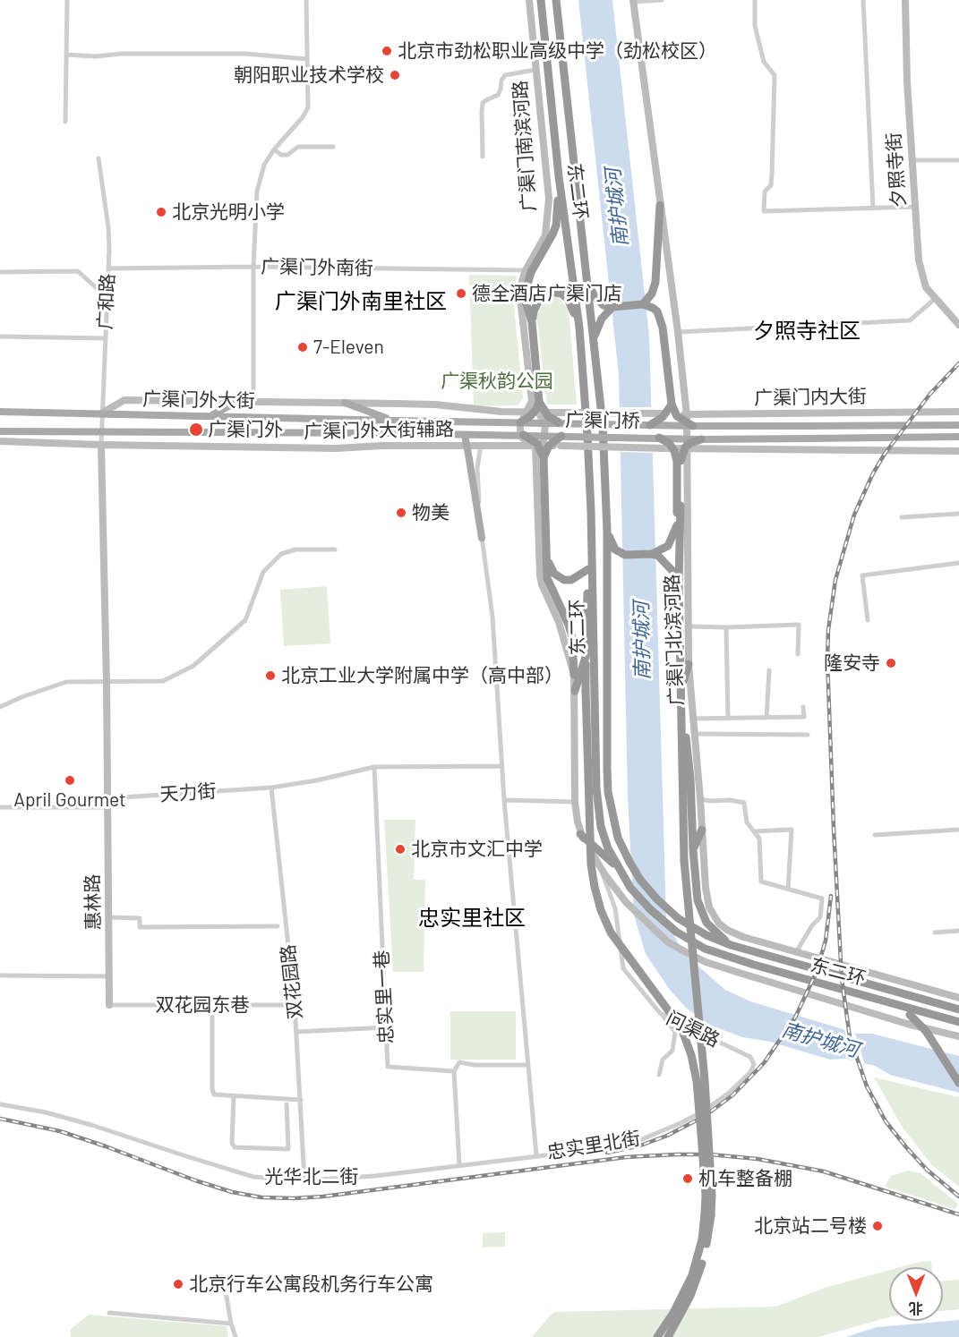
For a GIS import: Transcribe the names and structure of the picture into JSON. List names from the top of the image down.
{
  "streets": {
    "highway": ["东二环"],
    "main road": ["广渠门内大街", "广渠门外大街", "广渠门桥"],
    "street": [
      "广渠门南滨河路",
      "夕照寺街",
      "广渠门外南街",
      "广和路",
      "广渠门外大街辅路",
      "广渠门北滨河路",
      "天力街",
      "惠林路",
      "双花园路",
      "忠实里一巷",
      "双花园东巷",
      "问渠路",
      "忠实里北街",
      "光华北二街"
    ]
  },
  "crossings": [
    ["广渠门南滨河路", "广渠门外南街"],
    ["广渠门南滨河路", "广渠门桥"],
    ["广渠门南滨河路", "广渠门外大街辅路"],
    ["广渠门外南街", "广和路"],
    ["广和路", "广渠门外大街"],
    ["广和路", "广渠门外大街辅路"],
    ["广和路", "惠林路"],
    ["广渠门内大街", "广渠门桥"],
    ["广渠门内大街", "广渠门北滨河路"],
    ["广渠门外大街", "广渠门桥"],
    ["广渠门外大街", "广渠门外大街辅路"],
    ["广渠门桥", "广渠门外大街辅路"],
    ["广渠门桥", "广渠门北滨河路"],
    ["广渠门外大街辅路", "惠林路"],
    ["天力街", "惠林路"],
    ["天力街", "双花园路"],
    ["天力街", "忠实里一巷"],
    ["惠林路", "双花园东巷"],
    ["双花园路", "双花园东巷"],
    ["双花园路", "光华北二街"],
    ["问渠路", "忠实里北街"],
    ["忠实里北街", "光华北二街"]
  ],
  "districts": ["广渠门外南里社区", "夕照寺社区", "忠实里社区"],
  "water": ["南护城河"],
  "parks": ["广渠秋韵公园"],
  "places": [
    "北京市劲松职业高级中学（劲松校区）",
    "朝阳职业技术学校",
    "北京光明小学",
    "德全酒店广渠门店",
    "7-Eleven",
    "广渠门外",
    "物美",
    "隆安寺",
    "北京工业大学附属中学（高中部）",
    "April Gourmet",
    "北京市文汇中学",
    "机车整备棚",
    "北京站二号楼",
    "北京行车公寓段机务行车公寓"
  ],
  "north": "bottom"
}
